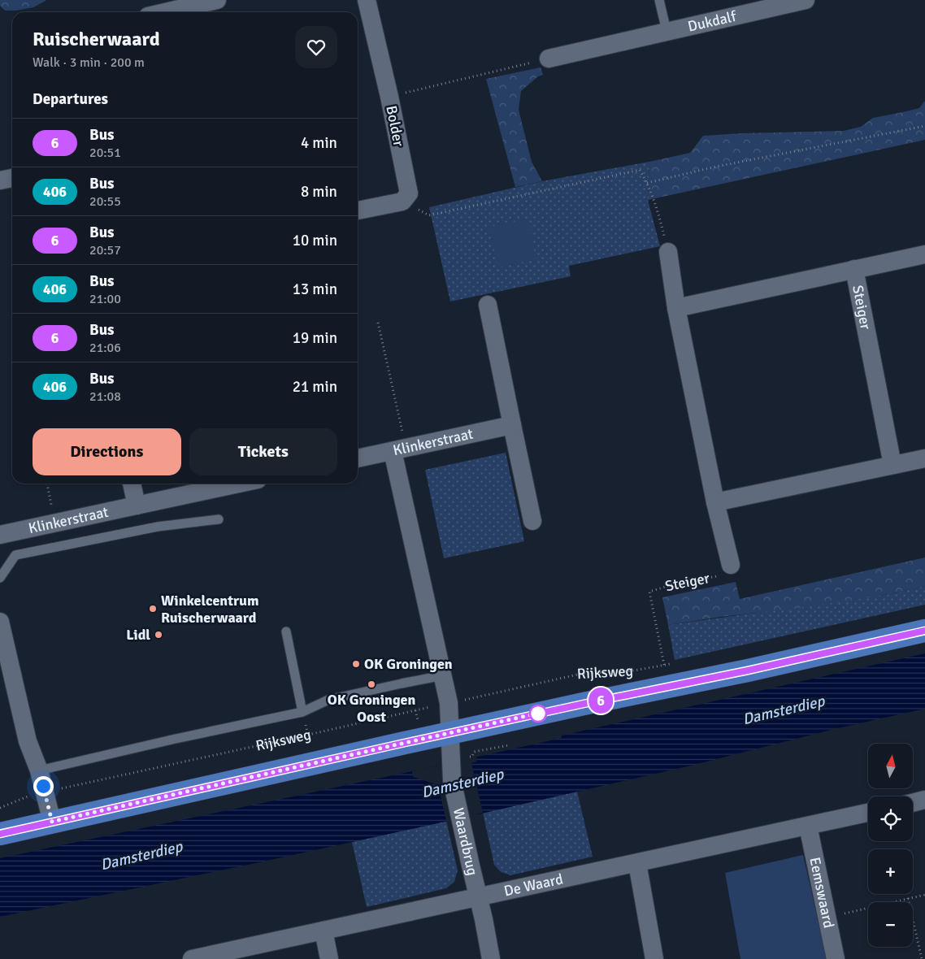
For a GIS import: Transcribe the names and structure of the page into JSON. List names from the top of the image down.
{
  "streets": {
    "main road": ["Rijksweg"],
    "street": [
      "Dukdalf",
      "Bolder",
      "Steiger",
      "Klinkerstraat",
      "Waardbrug",
      "De Waard",
      "Eemswaard"
    ]
  },
  "crossings": [
    ["Steiger", "Rijksweg"],
    ["Rijksweg", "Waardbrug"],
    ["Waardbrug", "De Waard"],
    ["De Waard", "Eemswaard"]
  ],
  "water": ["Damsterdiep"],
  "places": [
    "Winkelcentrum Ruischerwaard",
    "Lidl",
    "OK Groningen",
    "OK Groningen Oost"
  ],
  "lines": ["bus line 6"],
  "north": "top",
  "page": {
    "on_map": "6",
    "heading": [
      ["Ruischerwaard", "Walk · 3 min · 200 m"],
      "Departures"
    ],
    "list": [
      {
        "mark": "6",
        "name": "Bus",
        "note": "20:51",
        "value": "4 min"
      },
      {
        "mark": "406",
        "name": "Bus",
        "note": "20:55",
        "value": "8 min"
      },
      {
        "mark": "6",
        "name": "Bus",
        "note": "20:57",
        "value": "10 min"
      },
      {
        "mark": "406",
        "name": "Bus",
        "note": "21:00",
        "value": "13 min"
      },
      {
        "mark": "6",
        "name": "Bus",
        "note": "21:06",
        "value": "19 min"
      },
      {
        "mark": "406",
        "name": "Bus",
        "note": "21:08",
        "value": "21 min"
      }
    ],
    "buttons": ["Directions", "Tickets"],
    "map_buttons": ["+", "−"]
  }
}
